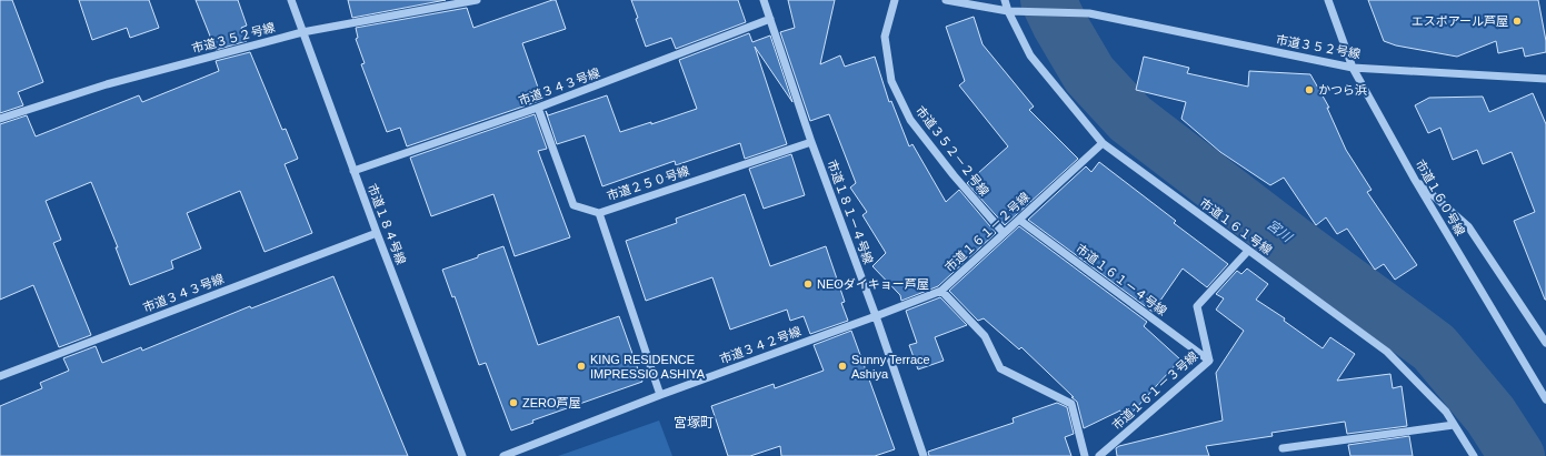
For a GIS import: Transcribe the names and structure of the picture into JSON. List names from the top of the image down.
{
  "streets": {
    "street": [
      "市道３５２号線",
      "市道３４３号線",
      "市道３５２－２号線",
      "市道２５０号線",
      "市道１６０号線",
      "市道１８１－４号線",
      "市道１８４号線",
      "市道１６１号線",
      "市道１６１－２号線",
      "市道１６１－４号線",
      "市道３４２号線",
      "市道１６１－３号線"
    ]
  },
  "crossings": [
    ["市道３５２号線", "市道１６０号線"],
    ["市道３５２号線", "市道１８４号線"],
    ["市道３５２号線", "市道１６１号線"],
    ["市道３４３号線", "市道１８１－４号線"],
    ["市道３４３号線", "市道１８４号線"],
    ["市道３５２－２号線", "市道１６１－２号線"],
    ["市道２５０号線", "市道１８１－４号線"],
    ["市道２５０号線", "市道３４２号線"],
    ["市道１８１－４号線", "市道１６１－２号線"],
    ["市道１８１－４号線", "市道３４２号線"],
    ["市道１６１号線", "市道１６１－２号線"],
    ["市道１６１号線", "市道１６１－３号線"],
    ["市道１６１－２号線", "市道１６１－４号線"],
    ["市道１６１－２号線", "市道３４２号線"],
    ["市道１６１－４号線", "市道１６１－３号線"]
  ],
  "districts": ["宮塚町"],
  "water": ["宮川"],
  "places": [
    "エスポアール芦屋",
    "かつら浜",
    "NEOダイキョー芦屋",
    "KING RESIDENCE IMPRESSIO ASHIYA",
    "Sunny Terrace Ashiya",
    "ZERO芦屋"
  ]
}
